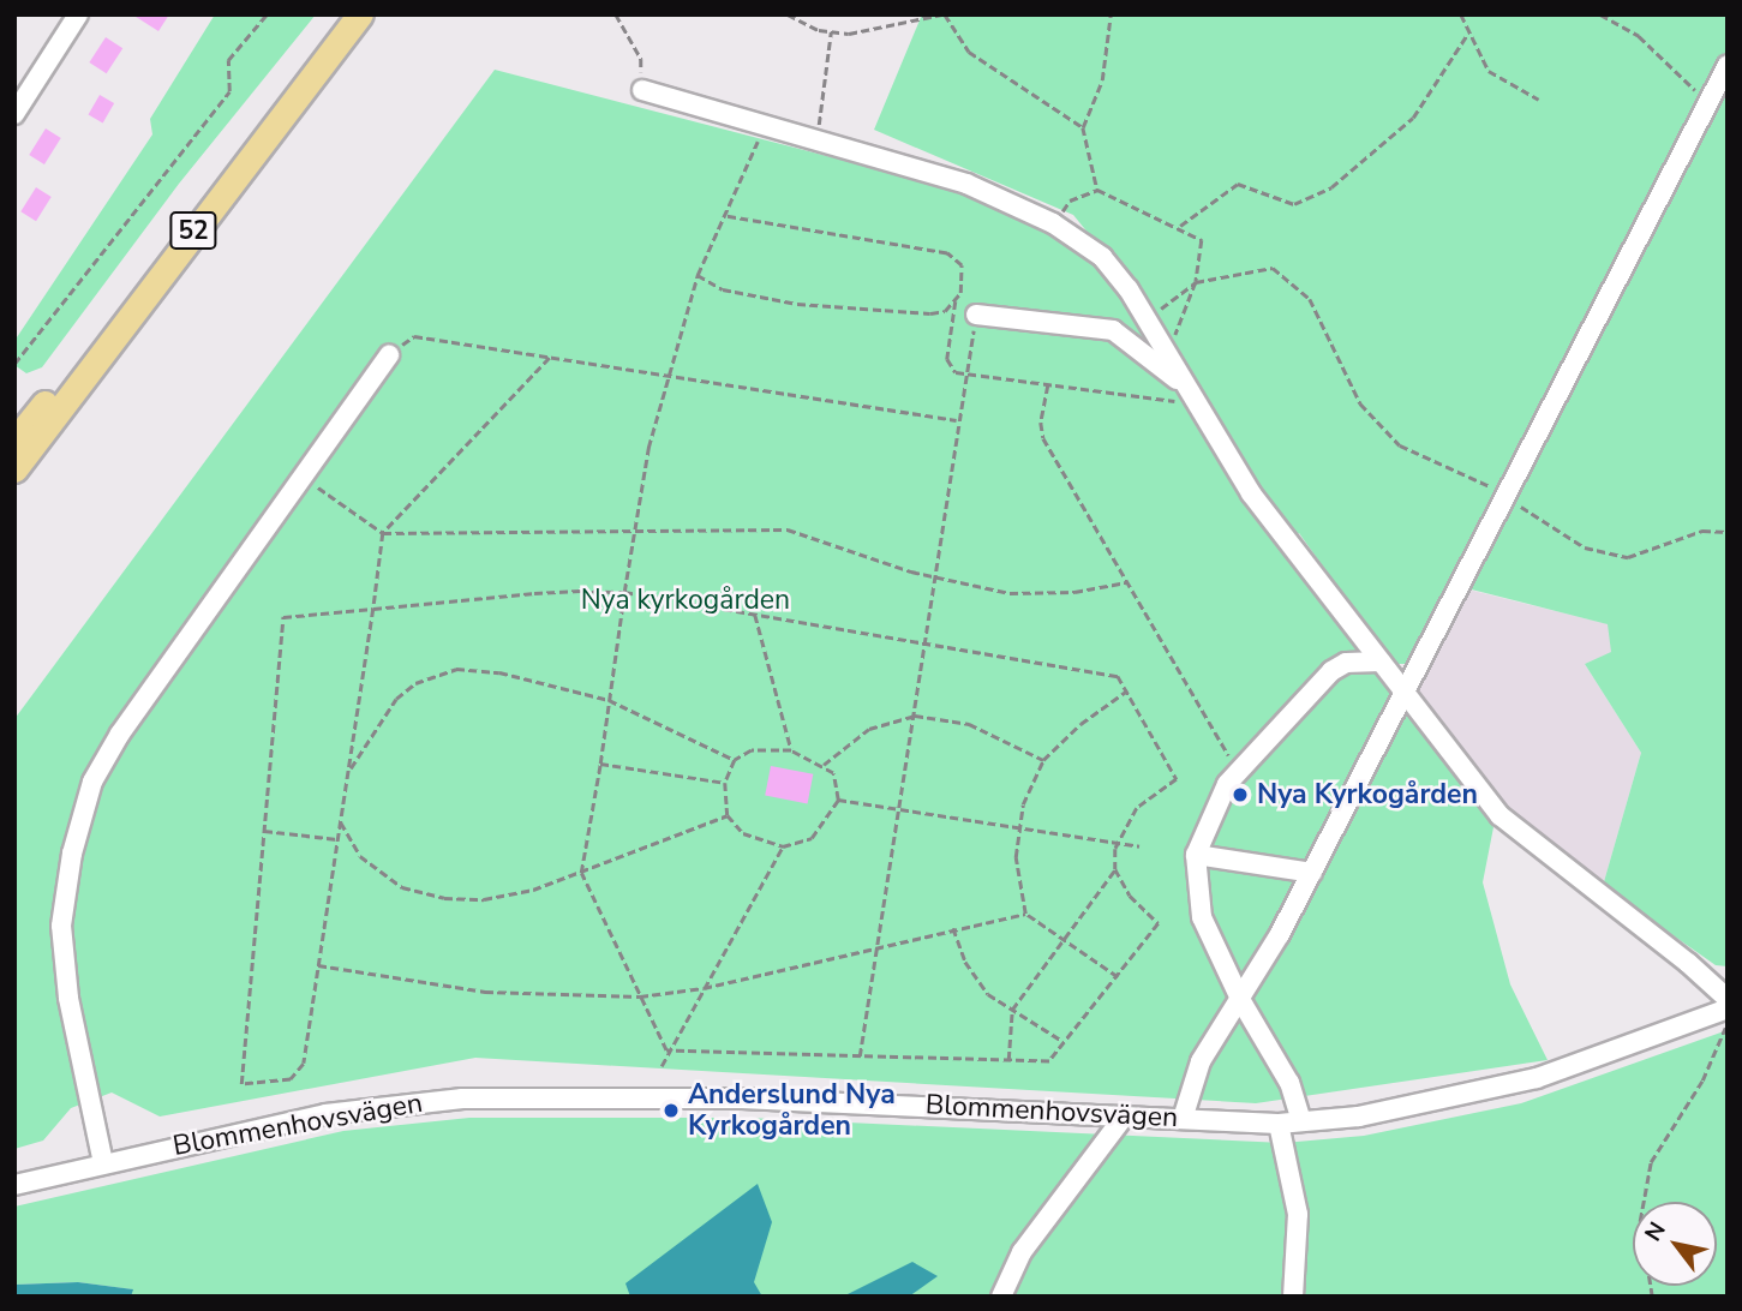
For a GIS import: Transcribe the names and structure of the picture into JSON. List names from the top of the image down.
{
  "streets": {
    "main road": ["52"],
    "street": ["Blommenhovsvägen"]
  },
  "parks": ["Nya kyrkogården"],
  "places": ["Nya Kyrkogården", "Anderslund Nya Kyrkogården"],
  "north": "top left"
}
